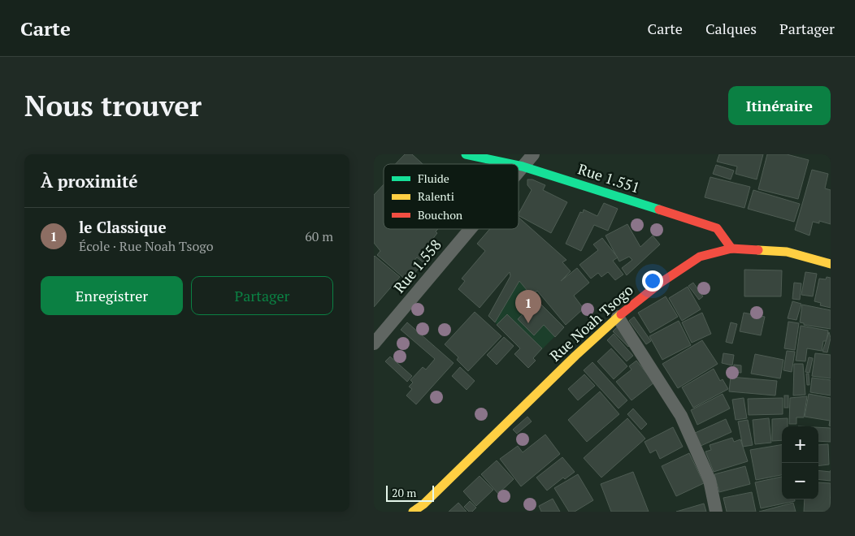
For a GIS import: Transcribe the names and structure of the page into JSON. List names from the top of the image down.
{
  "streets": {
    "main road": ["Rue 1.551", "Rue Noah Tsogo"],
    "street": ["Rue 1.558"]
  },
  "crossings": [
    ["Rue 1.551", "Rue 1.558"],
    ["Rue 1.551", "Rue Noah Tsogo"]
  ],
  "legend": ["Fluide", "Ralenti", "Bouchon"],
  "scale_bar": "20 m",
  "page": {
    "header": "Carte",
    "nav": ["Carte", "Calques", "Partager"],
    "buttons": [
      "Itinéraire",
      ["Enregistrer", "Partager"]
    ],
    "title": "Nous trouver",
    "heading": "À proximité",
    "list": [
      {
        "mark": "1",
        "name": "le Classique",
        "note": "École · Rue Noah Tsogo",
        "value": "60 m"
      }
    ],
    "pins": "1",
    "map_buttons": ["+", "−"],
    "scale": "20 m"
  }
}
